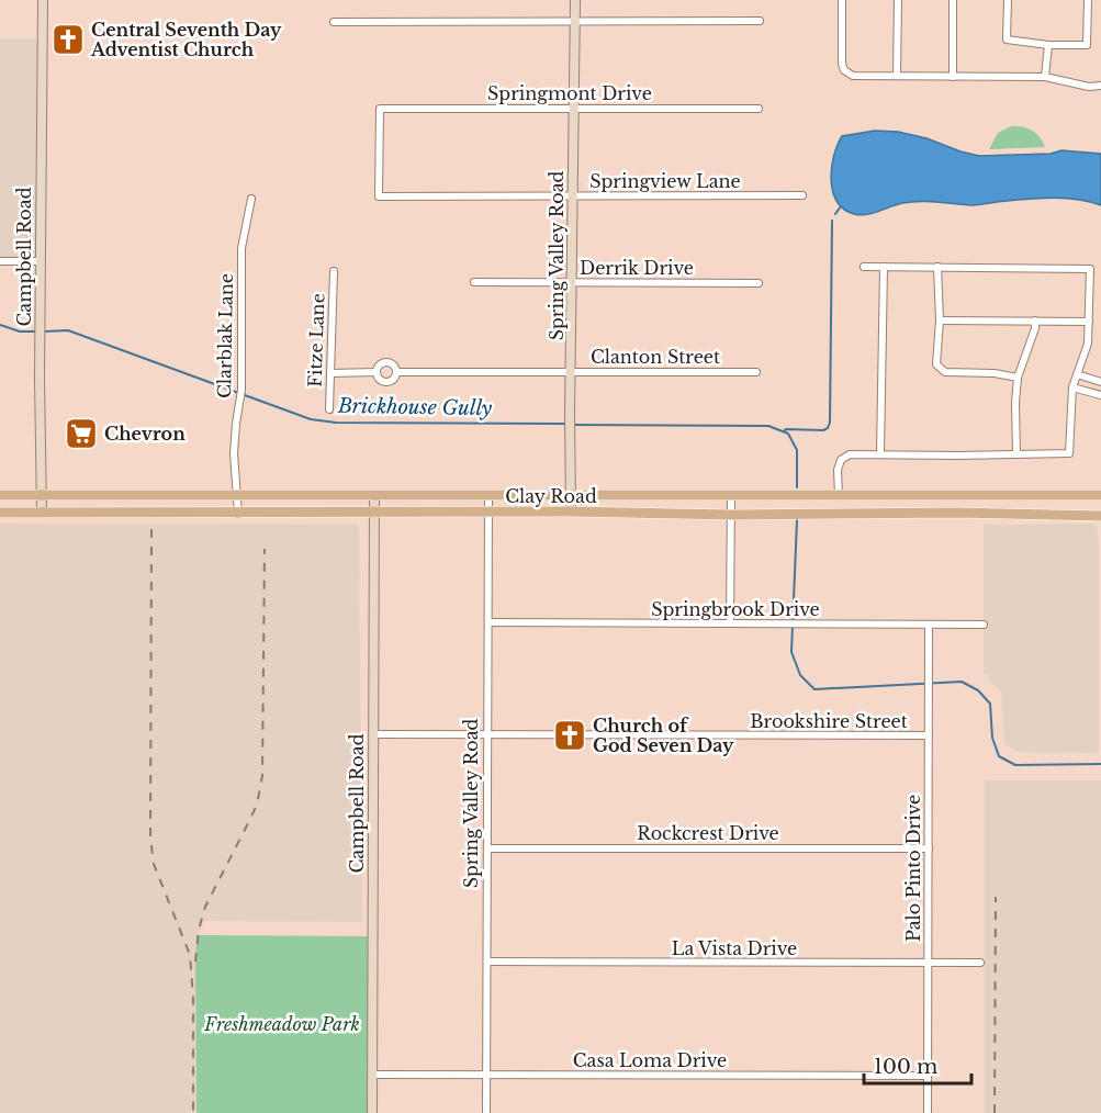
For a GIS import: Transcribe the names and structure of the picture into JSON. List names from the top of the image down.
{
  "streets": {
    "main road": ["Clay Road"],
    "street": [
      "Springmont Drive",
      "Springview Lane",
      "Spring Valley Road",
      "Campbell Road",
      "Derrik Drive",
      "Clarblak Lane",
      "Fitze Lane",
      "Clanton Street",
      "Springbrook Drive",
      "Brookshire Street",
      "Rockcrest Drive",
      "Palo Pinto Drive",
      "La Vista Drive",
      "Casa Loma Drive"
    ]
  },
  "crossings": [
    ["Springmont Drive", "Springview Lane"],
    ["Springmont Drive", "Spring Valley Road"],
    ["Springview Lane", "Spring Valley Road"],
    ["Spring Valley Road", "Derrik Drive"],
    ["Spring Valley Road", "Clanton Street"],
    ["Spring Valley Road", "Clay Road"],
    ["Spring Valley Road", "Springbrook Drive"],
    ["Spring Valley Road", "Brookshire Street"],
    ["Spring Valley Road", "Rockcrest Drive"],
    ["Spring Valley Road", "La Vista Drive"],
    ["Spring Valley Road", "Casa Loma Drive"],
    ["Campbell Road", "Clay Road"],
    ["Campbell Road", "Brookshire Street"],
    ["Campbell Road", "Casa Loma Drive"],
    ["Clarblak Lane", "Clay Road"],
    ["Fitze Lane", "Clanton Street"],
    ["Springbrook Drive", "Palo Pinto Drive"],
    ["Brookshire Street", "Palo Pinto Drive"],
    ["Rockcrest Drive", "Palo Pinto Drive"],
    ["Palo Pinto Drive", "La Vista Drive"],
    ["Palo Pinto Drive", "Casa Loma Drive"]
  ],
  "water": ["Brickhouse Gully"],
  "parks": ["Freshmeadow Park"],
  "places": {
    "church": ["Central Seventh Day Adventist Church", "Church of God Seven Day"],
    "supermarket": ["Chevron"]
  },
  "scale_bar": "100 m"
}
